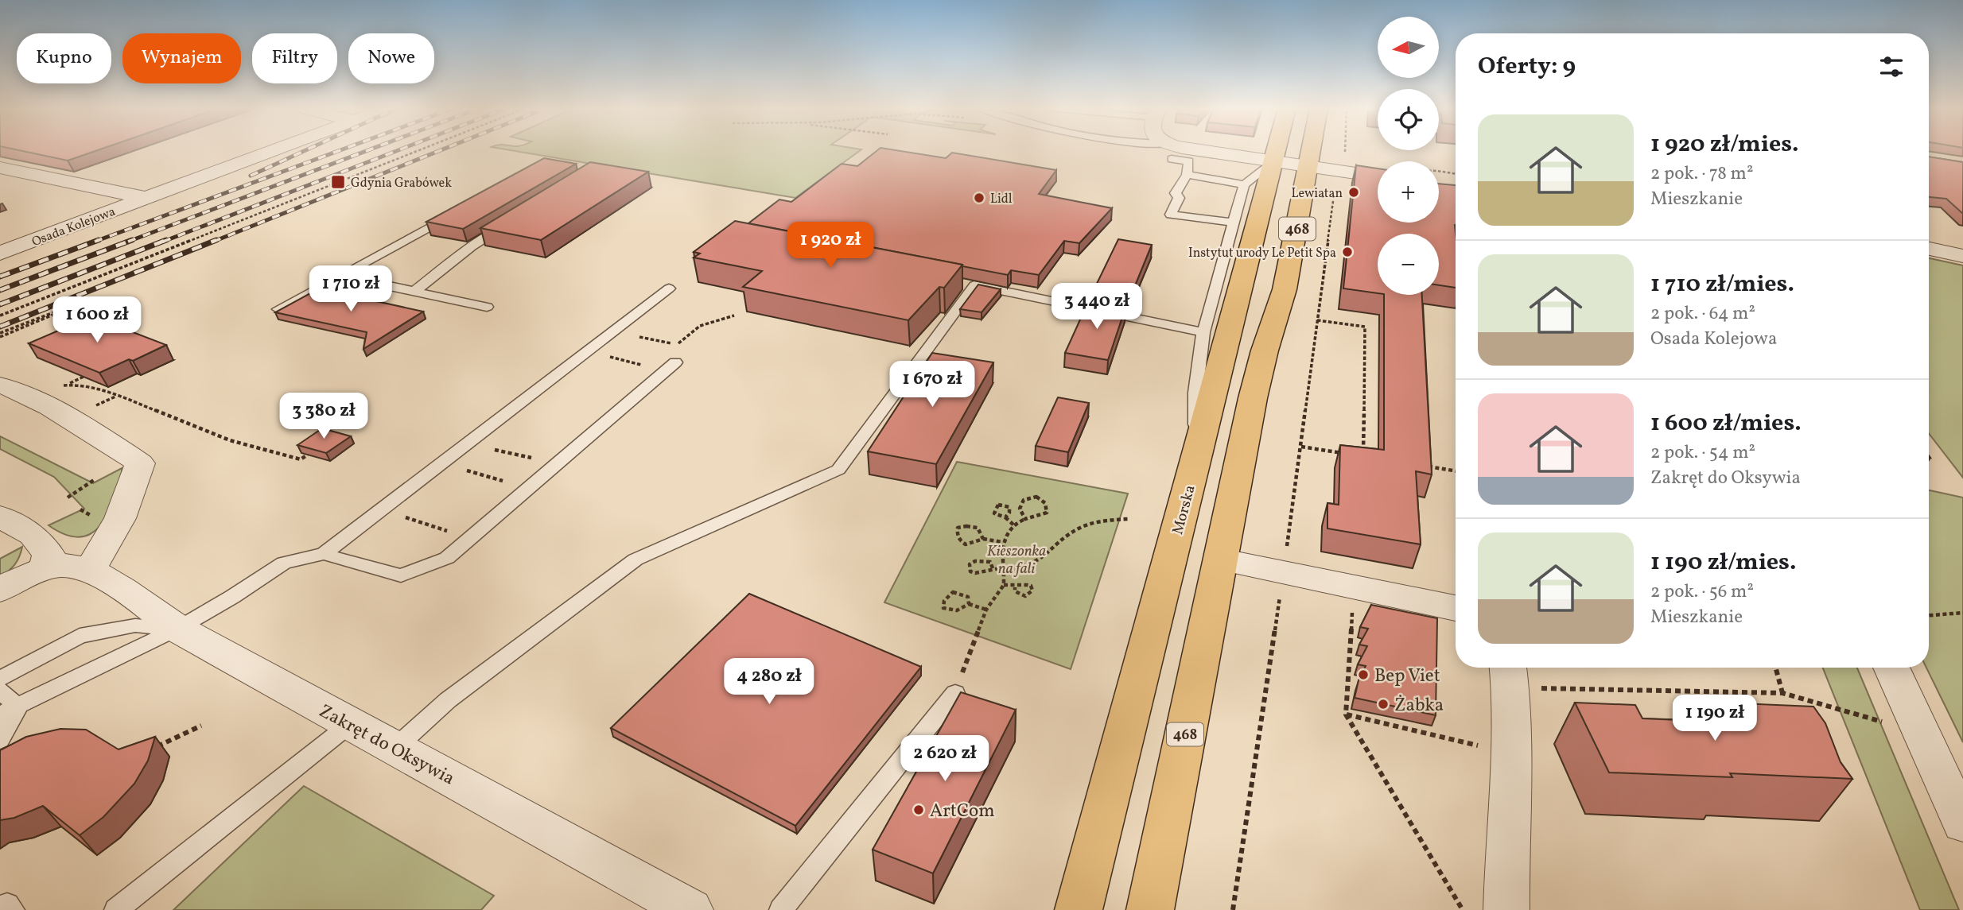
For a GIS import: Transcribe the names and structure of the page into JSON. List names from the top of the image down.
{
  "streets": {
    "main road": ["468", "Morska"],
    "street": ["Osada Kolejowa", "Zakręt do Oksywia"]
  },
  "parks": ["Kieszonka na fali"],
  "places": {
    "transit": ["Gdynia Grabówek"],
    "other": [
      "Lewiatan",
      "Lidl",
      "Instytut urody Le Petit Spa",
      "Bep Viet",
      "Żabka",
      "ArtCom"
    ]
  },
  "north": "left",
  "page": {
    "map_buttons": ["+", "−"],
    "chip": [
      "Kupno",
      "Wynajem",
      "Filtry",
      "Nowe"
    ],
    "heading": "Oferty: 9",
    "list": [
      {
        "name": "1 920 zł/mies.",
        "note": "2 pok. · 78 m² · Mieszkanie"
      },
      {
        "name": "1 710 zł/mies.",
        "note": "2 pok. · 64 m² · Osada Kolejowa"
      },
      {
        "name": "1 600 zł/mies.",
        "note": "2 pok. · 54 m² · Zakręt do Oksywia"
      },
      {
        "name": "1 190 zł/mies.",
        "note": "2 pok. · 56 m² · Mieszkanie"
      }
    ],
    "price": [
      "1 920 zł",
      "1 710 zł",
      "3 440 zł",
      "1 600 zł",
      "1 670 zł",
      "3 380 zł",
      "4 280 zł",
      "1 190 zł",
      "2 620 zł"
    ]
  }
}
